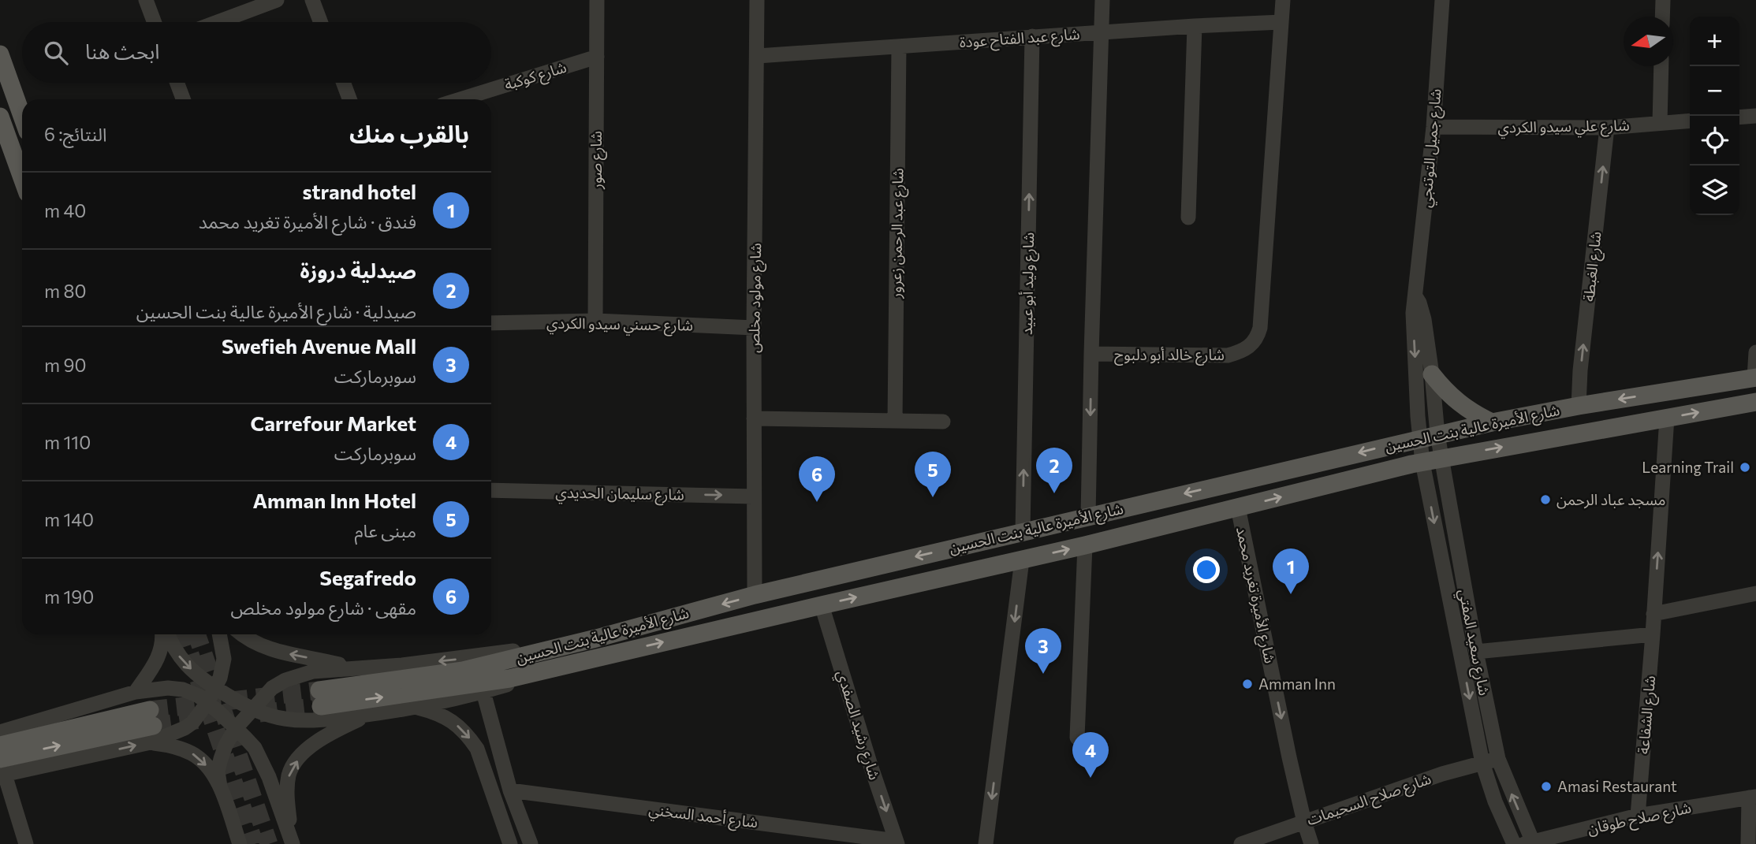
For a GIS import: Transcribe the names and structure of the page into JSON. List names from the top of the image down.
{
  "streets": {
    "main road": ["شارع الأميرة عالية بنت الحسين"],
    "street": [
      "شارع عبد الفتاح عودة",
      "شارع كوكبة",
      "شارع علي سيدو الكردي",
      "شارع جميل التوتنجي",
      "شارع صور",
      "شارع عبد الرحمن زعرور",
      "شارع الغبطة",
      "شارع وليد أبو عبيد",
      "شارع مولود مخلص",
      "شارع حسني سيدو الكردي",
      "شارع خالد أبو دلبوح",
      "شارع سليمان الحديدي",
      "شارع الأميرة تغريد محمد",
      "شارع سعيد المفتي",
      "شارع الشفاعة",
      "شارع رشيد الصفدي",
      "شارع صلاح السحيمات",
      "شارع أحمد السخني",
      "شارع صلاح طوقان"
    ]
  },
  "crossings": [
    ["شارع عبد الفتاح عودة", "شارع عبد الرحمن زعرور"],
    ["شارع عبد الفتاح عودة", "شارع وليد أبو عبيد"],
    ["شارع عبد الفتاح عودة", "شارع مولود مخلص"],
    ["شارع عبد الفتاح عودة", "شارع خالد أبو دلبوح"],
    ["شارع كوكبة", "شارع صور"],
    ["شارع علي سيدو الكردي", "شارع جميل التوتنجي"],
    ["شارع علي سيدو الكردي", "شارع الغبطة"],
    ["شارع جميل التوتنجي", "شارع الأميرة عالية بنت الحسين"],
    ["شارع جميل التوتنجي", "شارع سعيد المفتي"],
    ["شارع صور", "شارع حسني سيدو الكردي"],
    ["شارع الغبطة", "شارع الأميرة عالية بنت الحسين"],
    ["شارع وليد أبو عبيد", "شارع الأميرة عالية بنت الحسين"],
    ["شارع مولود مخلص", "شارع حسني سيدو الكردي"],
    ["شارع مولود مخلص", "شارع الأميرة عالية بنت الحسين"],
    ["شارع مولود مخلص", "شارع سليمان الحديدي"],
    ["شارع الأميرة عالية بنت الحسين", "شارع الأميرة تغريد محمد"],
    ["شارع الأميرة عالية بنت الحسين", "شارع سعيد المفتي"],
    ["شارع الأميرة عالية بنت الحسين", "شارع الشفاعة"],
    ["شارع الأميرة عالية بنت الحسين", "شارع رشيد الصفدي"],
    ["شارع الأميرة تغريد محمد", "شارع صلاح السحيمات"],
    ["شارع سعيد المفتي", "شارع صلاح السحيمات"],
    ["شارع سعيد المفتي", "شارع صلاح طوقان"],
    ["شارع الشفاعة", "شارع صلاح طوقان"],
    ["شارع رشيد الصفدي", "شارع أحمد السخني"]
  ],
  "one_way": [
    "شارع الغبطة",
    "شارع سليمان الحديدي",
    "شارع الأميرة تغريد محمد",
    "شارع الشفاعة"
  ],
  "places": [
    "Learning Trail",
    "مسجد عباد الرحمن",
    "Amman Inn",
    "Amasi Restaurant"
  ],
  "north": "left",
  "page": {
    "map_buttons": ["+", "−"],
    "search": "ابحث هنا",
    "heading": ["بالقرب منك", "النتائج: 6"],
    "list": [
      {
        "mark": "1",
        "name": "strand hotel",
        "note": "فندق · شارع الأميرة تغريد محمد",
        "value": "40 m"
      },
      {
        "mark": "2",
        "name": "صيدلية دروزة",
        "note": "صيدلية · شارع الأميرة عالية بنت الحسين",
        "value": "80 m"
      },
      {
        "mark": "3",
        "name": "Swefieh Avenue Mall",
        "note": "سوبرماركت",
        "value": "90 m"
      },
      {
        "mark": "4",
        "name": "Carrefour Market",
        "note": "سوبرماركت",
        "value": "110 m"
      },
      {
        "mark": "5",
        "name": "Amman Inn Hotel",
        "note": "مبنى عام",
        "value": "140 m"
      },
      {
        "mark": "6",
        "name": "Segafredo",
        "note": "مقهى · شارع مولود مخلص",
        "value": "190 m"
      }
    ],
    "pins": [
      "2",
      "5",
      "6",
      "1",
      "3",
      "4"
    ]
  }
}
